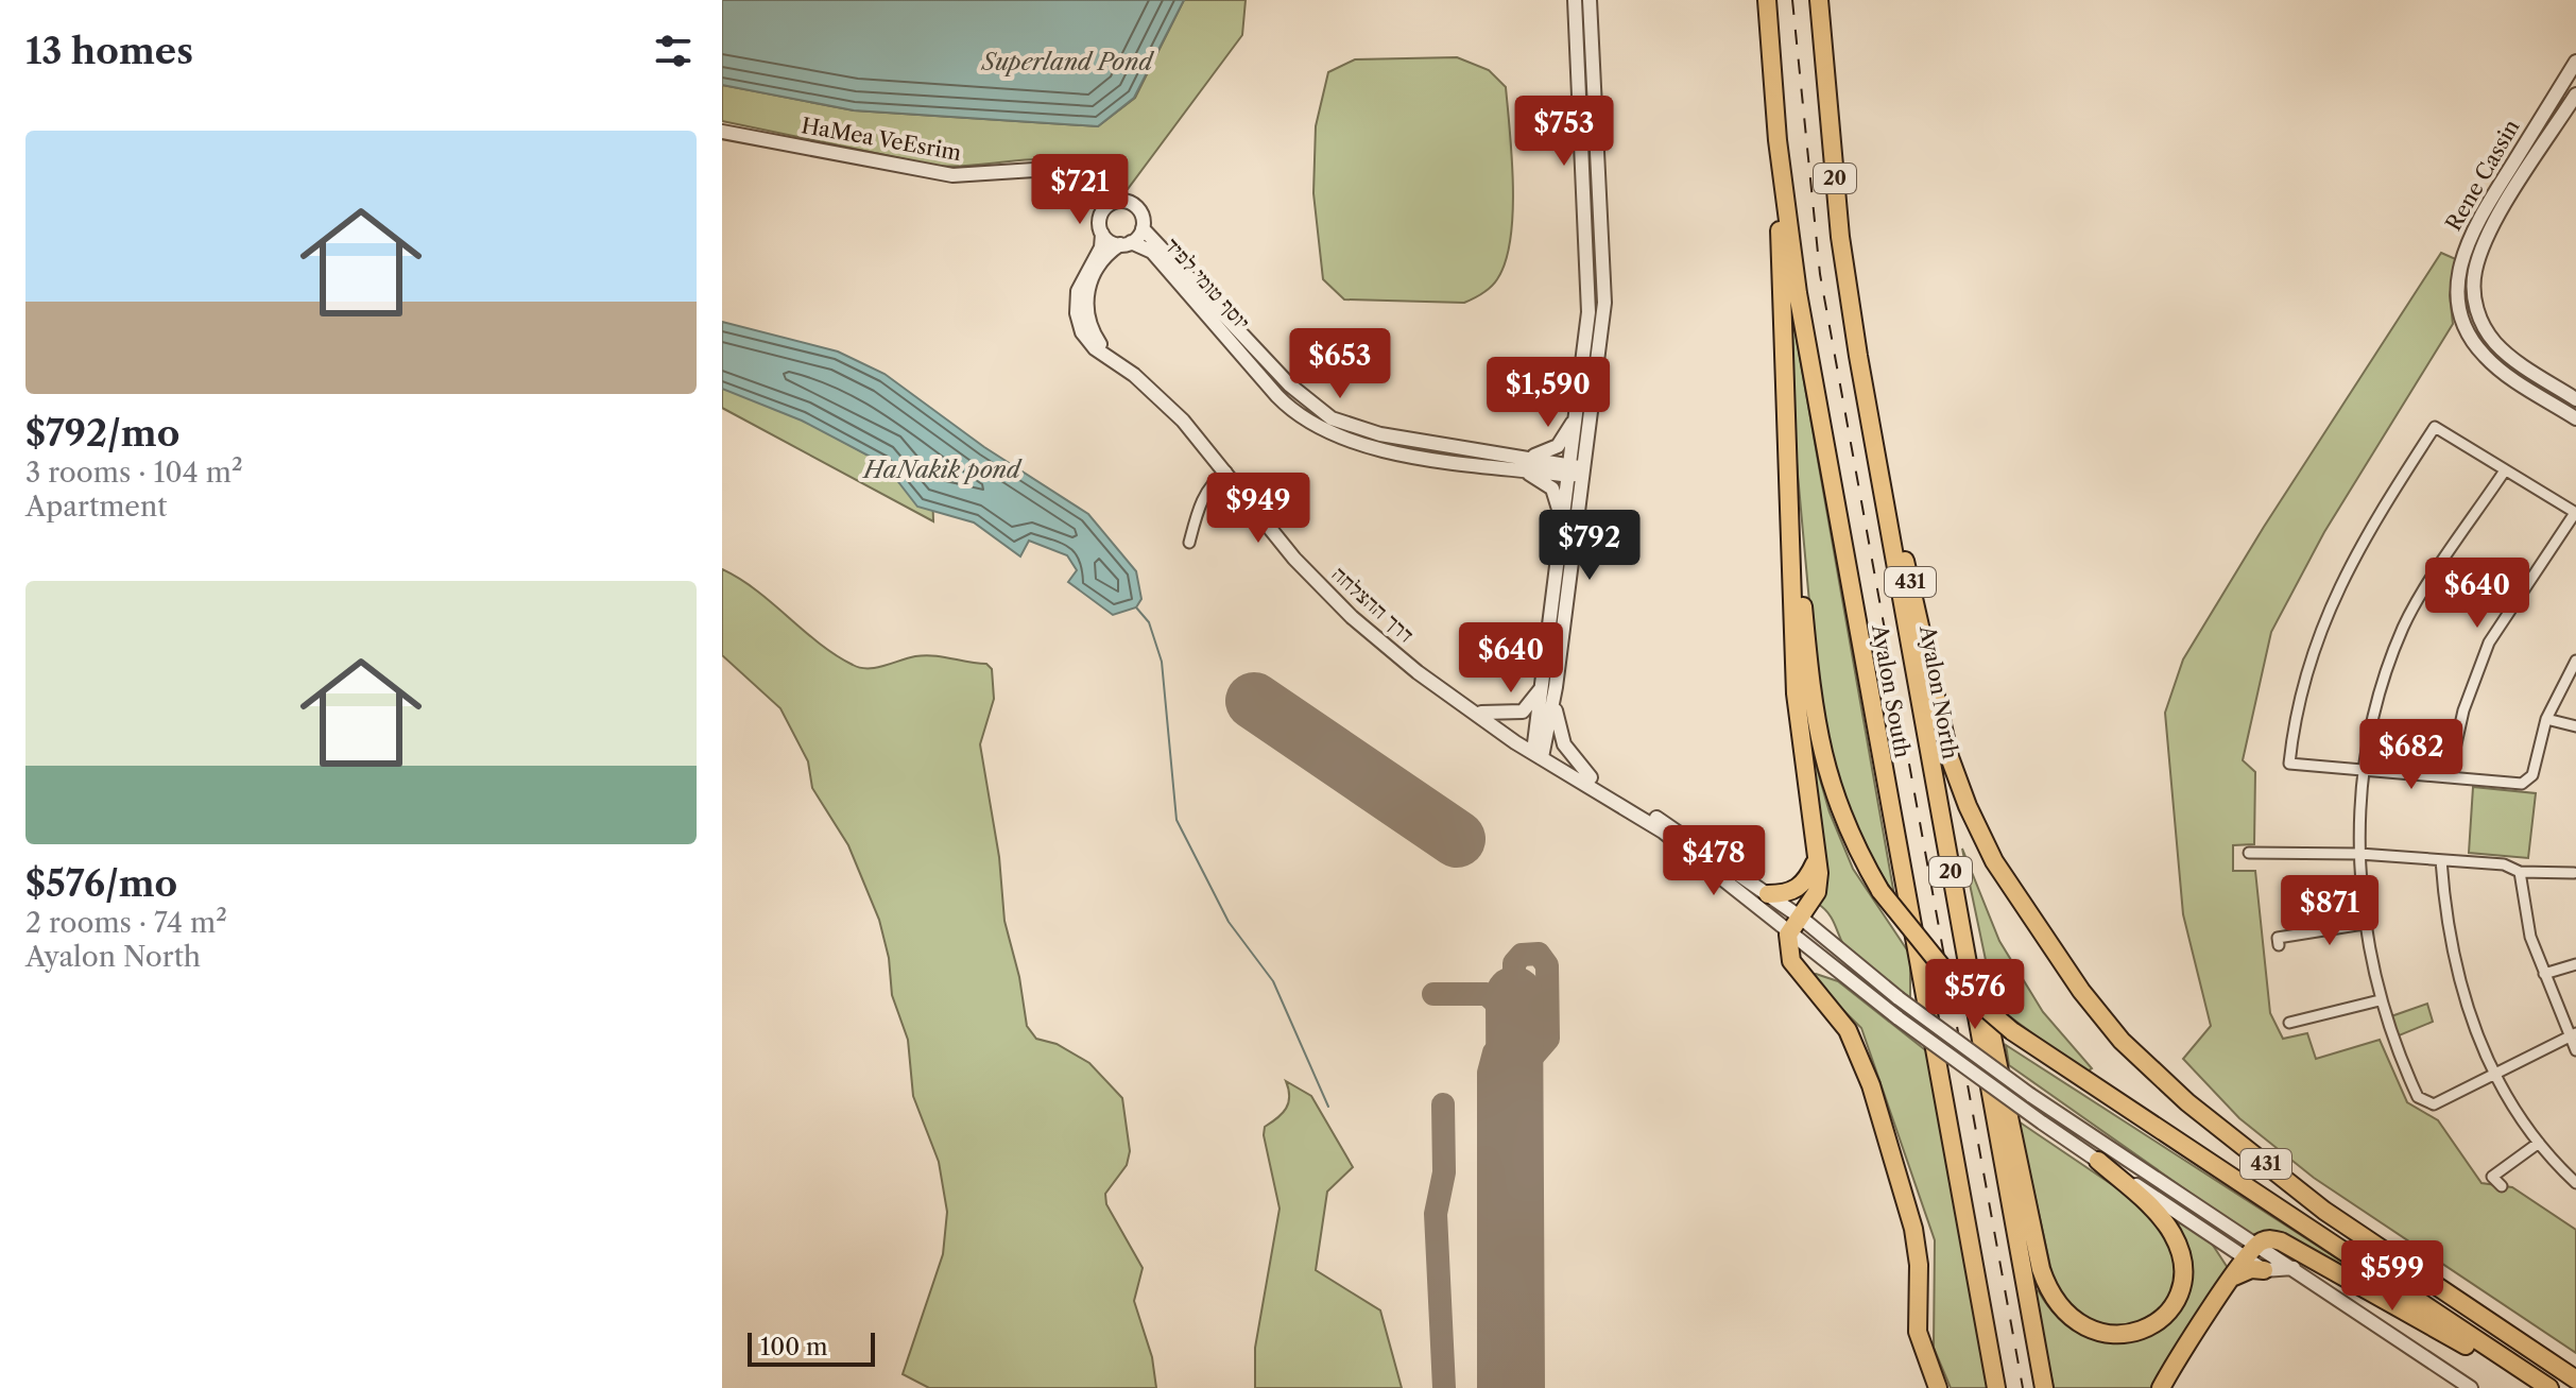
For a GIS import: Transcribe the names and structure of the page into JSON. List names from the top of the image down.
{
  "streets": {
    "highway": [
      "20",
      "431",
      "Ayalon South",
      "Ayalon North"
    ],
    "street": [
      "HaMea VeEsrim",
      "Rene Cassin",
      "יוסף טומי לפיד",
      "דרך ההצלחה"
    ]
  },
  "crossings": [
    ["HaMea VeEsrim", "יוסף טומי לפיד"],
    ["HaMea VeEsrim", "דרך ההצלחה"],
    ["יוסף טומי לפיד", "דרך ההצלחה"],
    ["431", "Ayalon North"]
  ],
  "water": ["Superland Pond", "HaNakik pond"],
  "scale_bar": "100 m",
  "page": {
    "heading": "13 homes",
    "price": [
      "$753",
      "$721",
      "$653",
      "$1,590",
      "$949",
      "$792",
      "$640",
      "$640",
      "$682",
      "$478",
      "$871",
      "$576",
      "$599"
    ],
    "list": [
      {
        "name": "$792/mo",
        "note": "3 rooms · 104 m² · Apartment"
      },
      {
        "name": "$576/mo",
        "note": "2 rooms · 74 m² · Ayalon North"
      }
    ],
    "scale": "100 m"
  }
}
